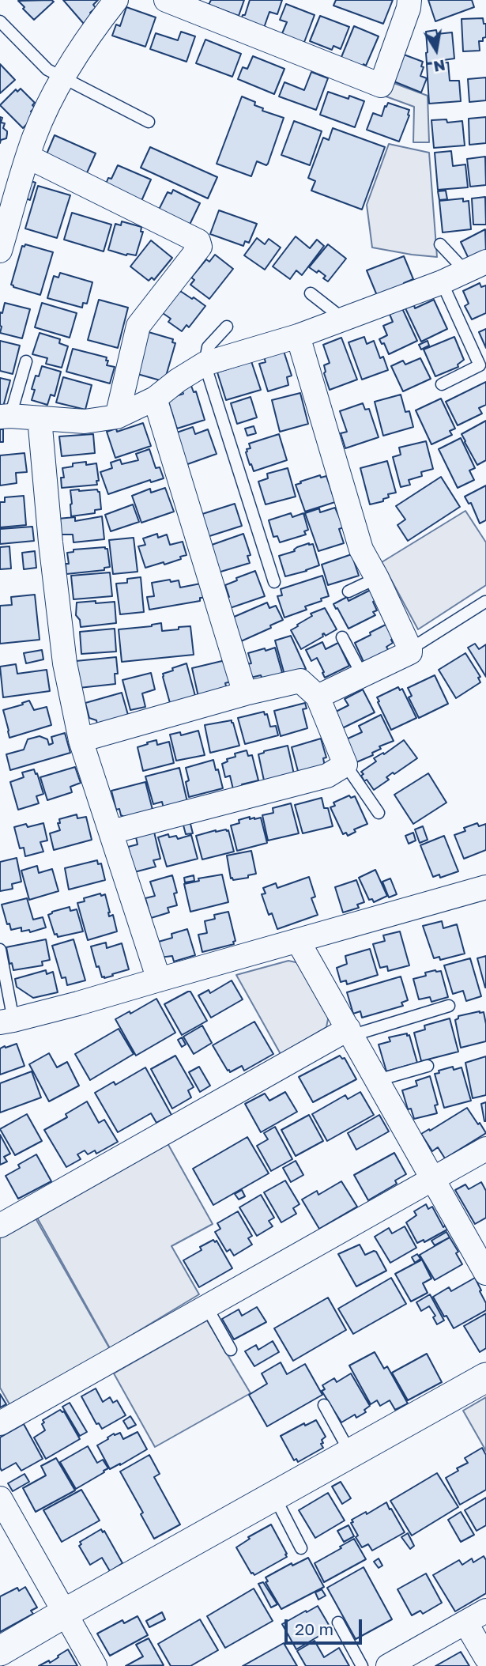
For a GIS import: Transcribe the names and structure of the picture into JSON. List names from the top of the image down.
{
  "scale_bar": "20 m",
  "north": "bottom"
}
